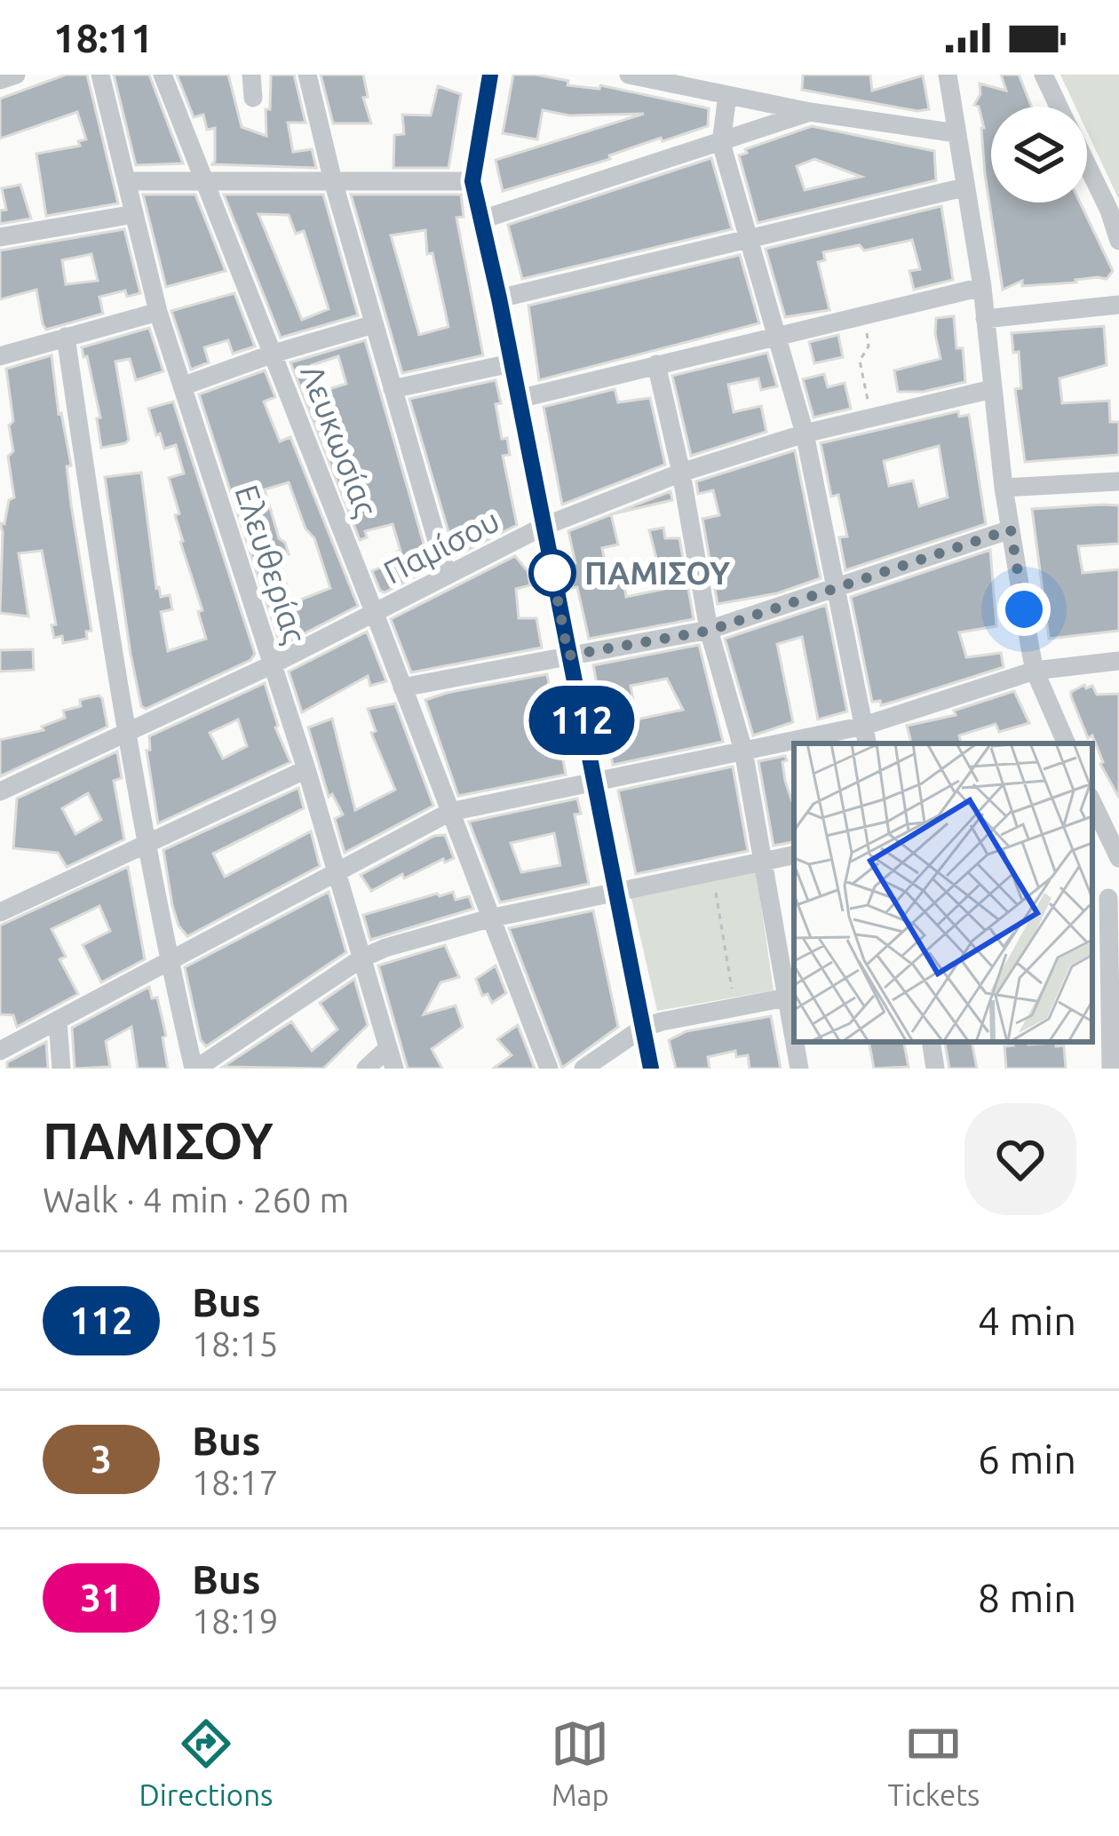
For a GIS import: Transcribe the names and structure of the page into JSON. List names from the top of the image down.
{
  "streets": {
    "street": ["Λευκωσίας", "Παμίσου", "Ελευθερίας"]
  },
  "crossings": [
    ["Λευκωσίας", "Παμίσου"],
    ["Παμίσου", "Ελευθερίας"]
  ],
  "places": ["ΠΑΜΙΣΟΥ"],
  "lines": ["bus line 112"],
  "page": {
    "status": "18:11",
    "on_map": "112",
    "heading": ["ΠΑΜΙΣΟΥ", "Walk · 4 min · 260 m"],
    "list": [
      {
        "mark": "112",
        "name": "Bus",
        "note": "18:15",
        "value": "4 min"
      },
      {
        "mark": "3",
        "name": "Bus",
        "note": "18:17",
        "value": "6 min"
      },
      {
        "mark": "31",
        "name": "Bus",
        "note": "18:19",
        "value": "8 min"
      }
    ],
    "tabs": ["Directions", "Map", "Tickets"]
  }
}
